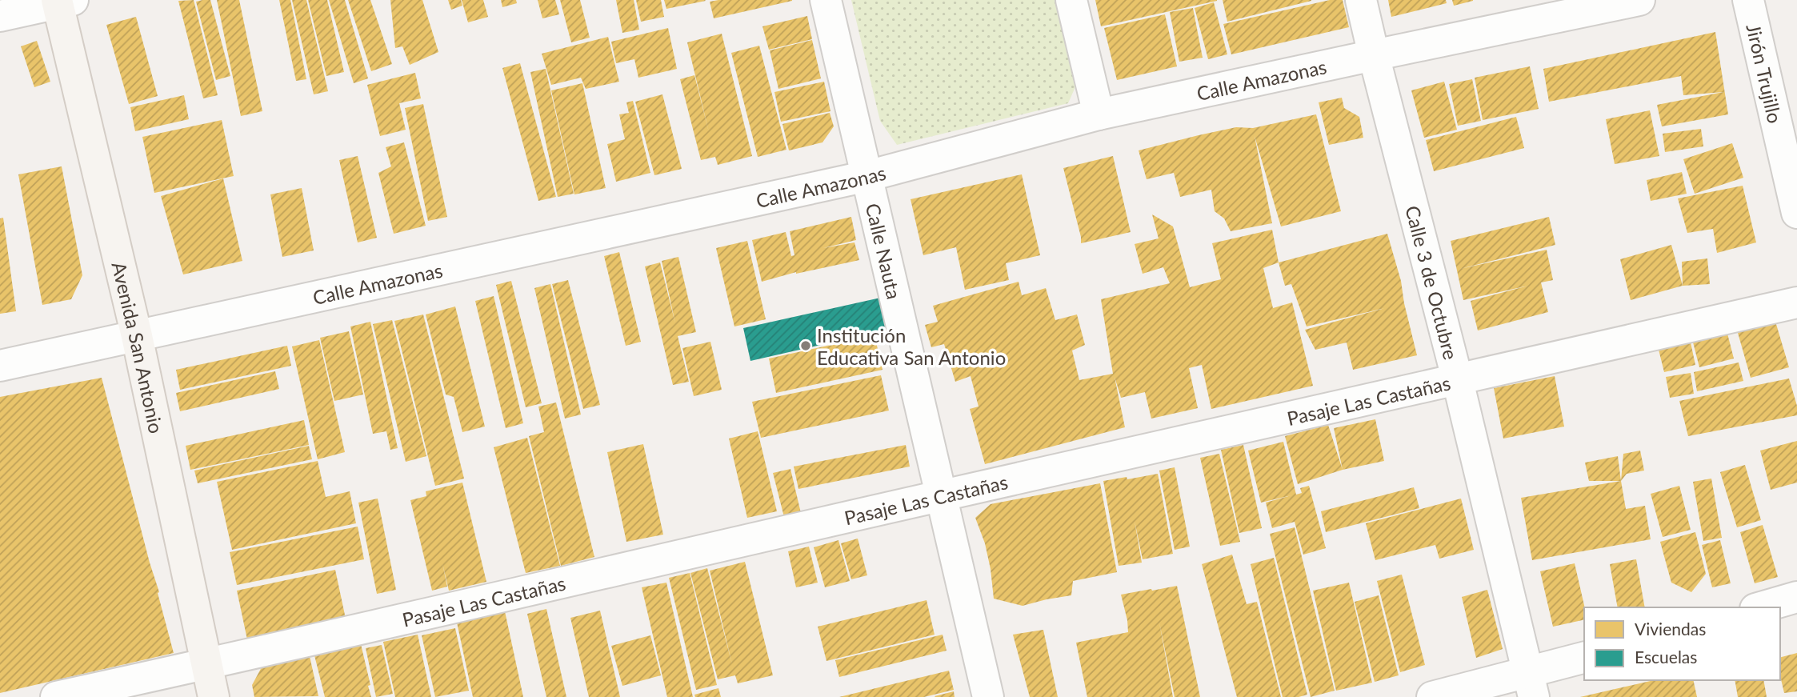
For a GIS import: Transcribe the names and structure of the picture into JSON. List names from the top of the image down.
{
  "streets": {
    "main road": ["Avenida San Antonio"],
    "street": [
      "Jirón Trujillo",
      "Calle Amazonas",
      "Calle Nauta",
      "Calle 3 de Octubre",
      "Pasaje Las Castañas"
    ]
  },
  "crossings": [
    ["Calle Amazonas", "Calle Nauta"],
    ["Calle Amazonas", "Calle 3 de Octubre"],
    ["Calle Amazonas", "Avenida San Antonio"],
    ["Calle Nauta", "Pasaje Las Castañas"],
    ["Calle 3 de Octubre", "Pasaje Las Castañas"],
    ["Avenida San Antonio", "Pasaje Las Castañas"]
  ],
  "places": ["Institución Educativa San Antonio"],
  "legend": ["Viviendas", "Escuelas"]
}
